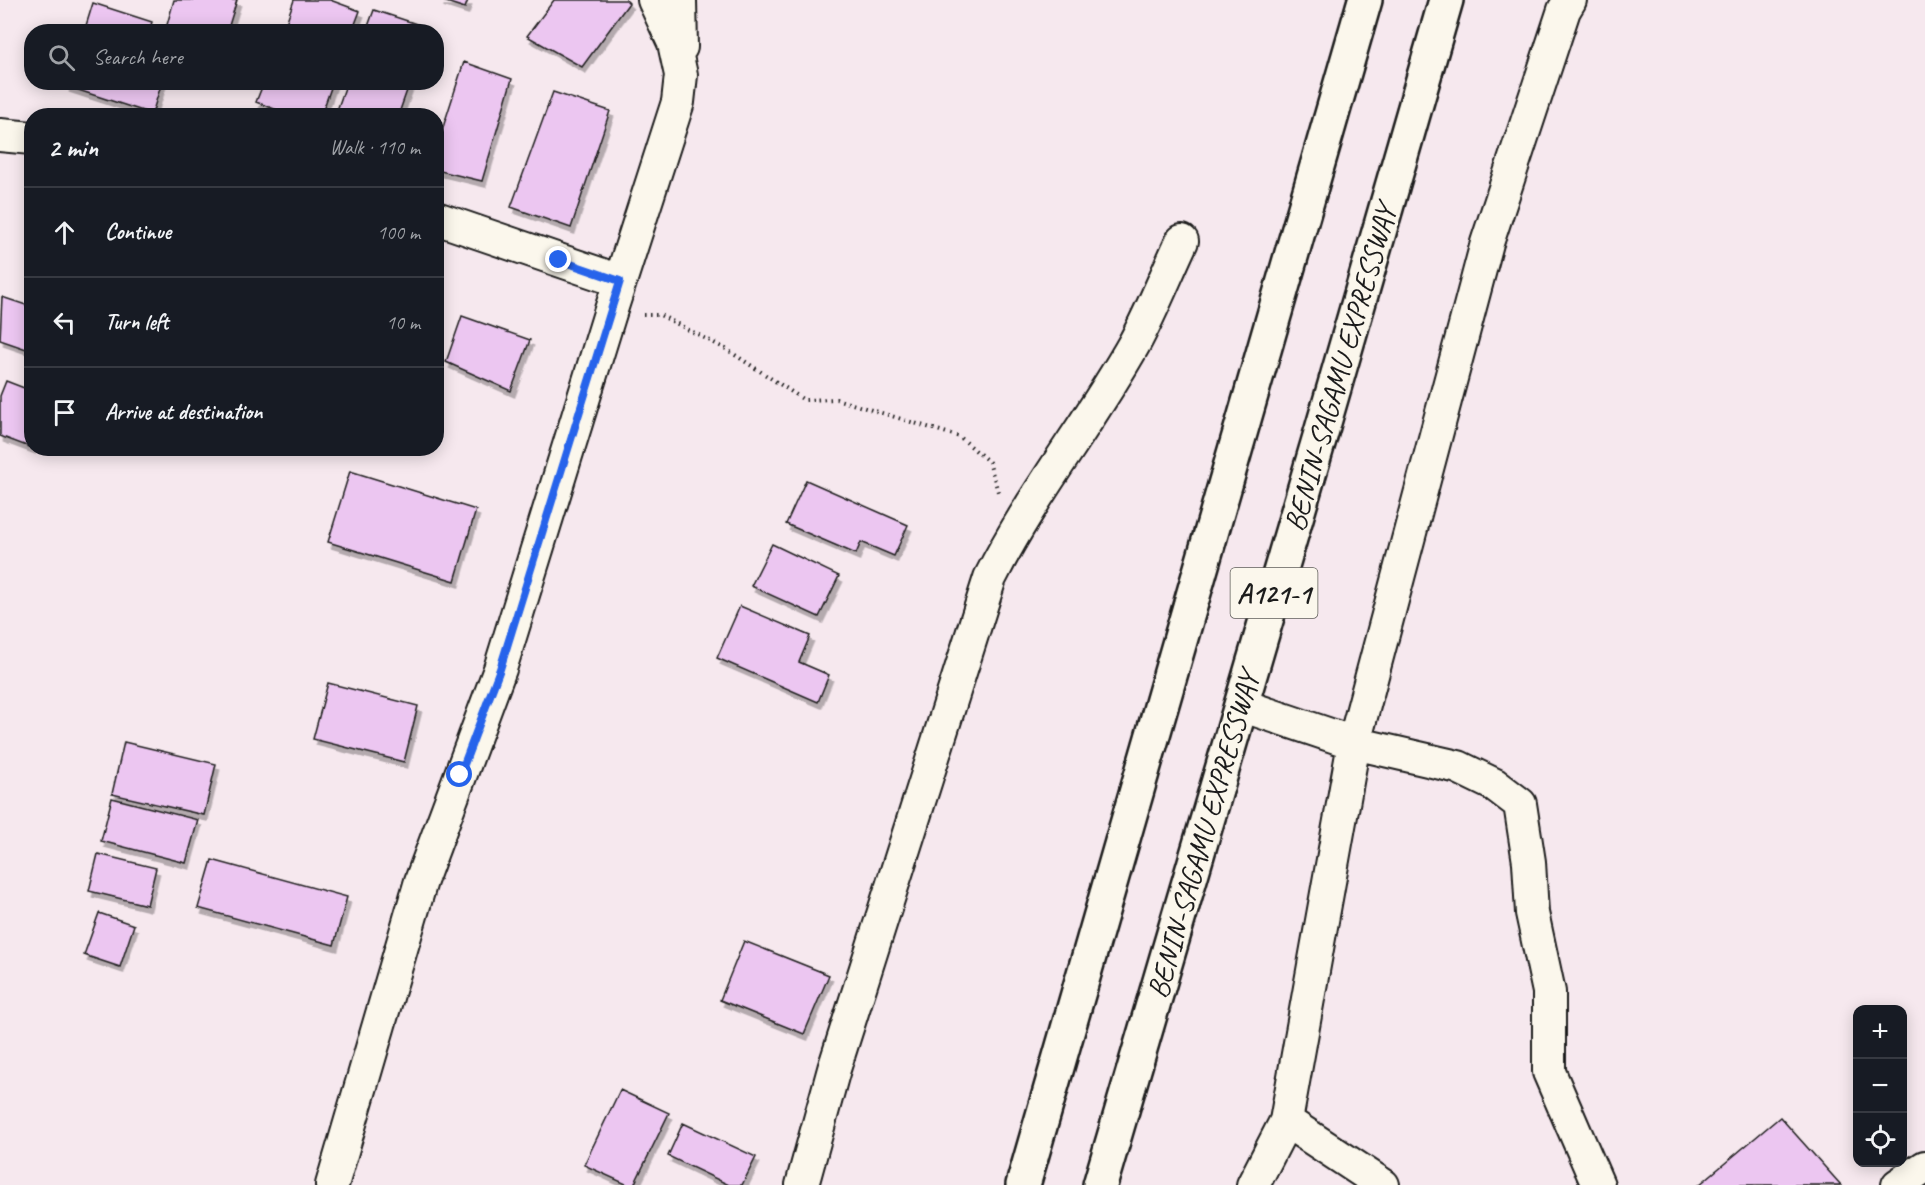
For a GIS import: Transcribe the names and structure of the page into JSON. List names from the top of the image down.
{
  "streets": {
    "highway": ["BENIN-SAGAMU EXPRESSWAY", "A121-1"]
  },
  "page": {
    "search": "Search here",
    "heading": ["2 min", "Walk · 110 m"],
    "list": [
      ["Continue", "100 m"],
      ["Turn left", "10 m"],
      "Arrive at destination"
    ],
    "map_buttons": ["+", "−"]
  }
}
